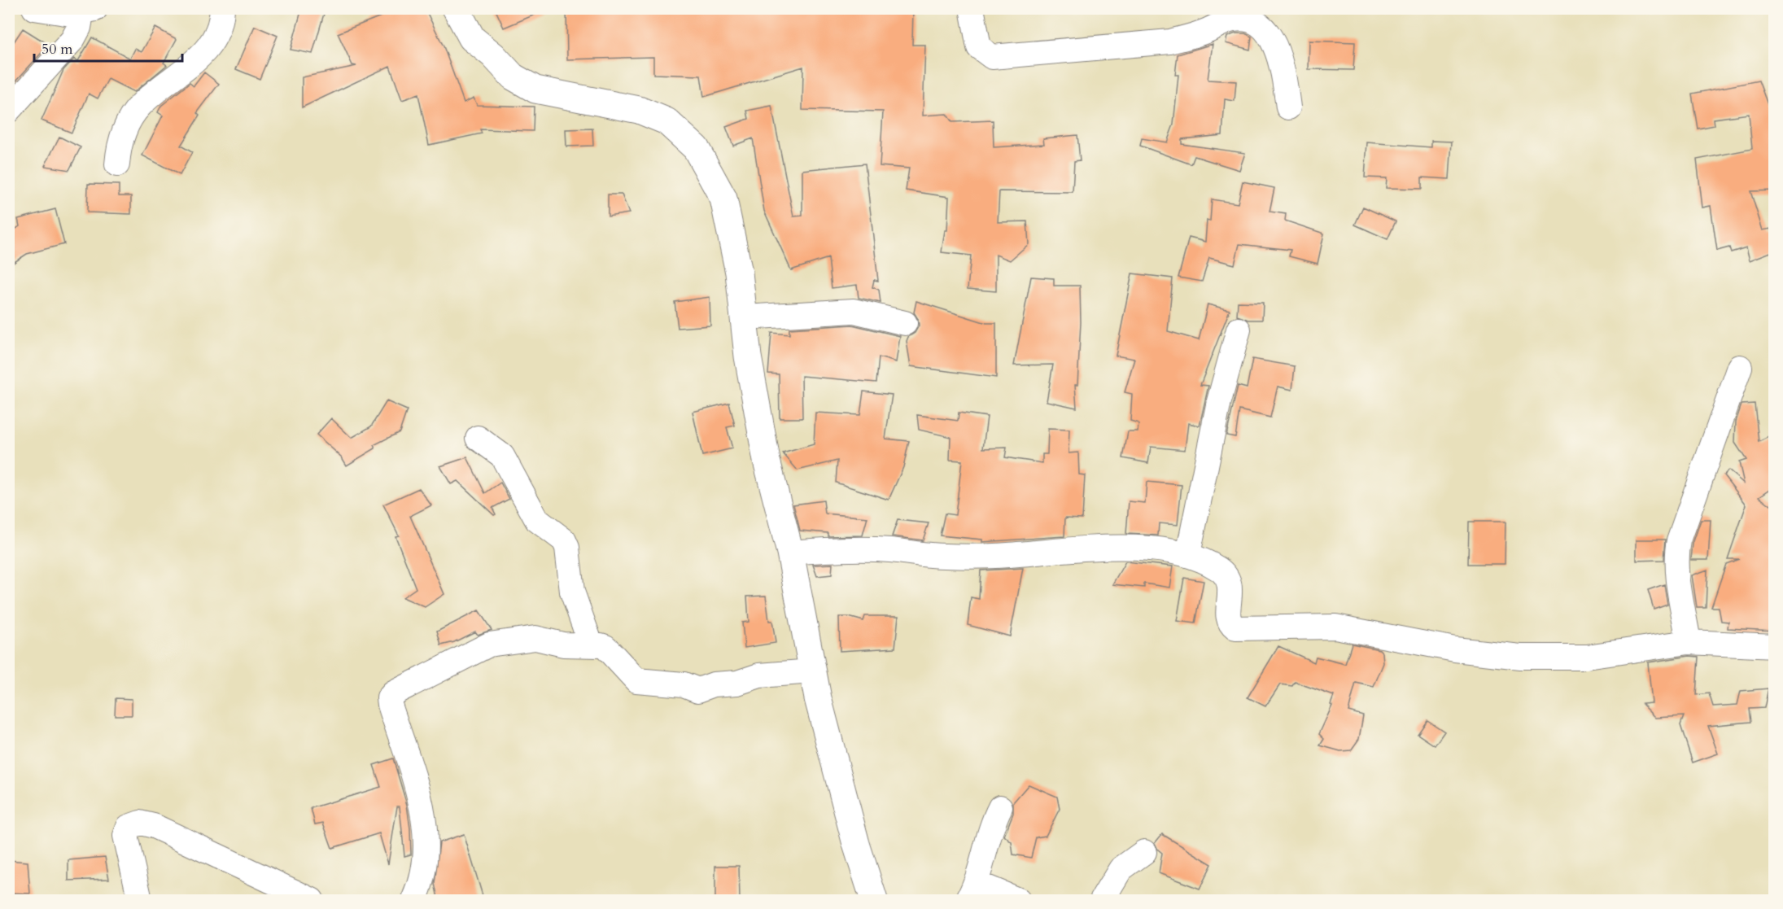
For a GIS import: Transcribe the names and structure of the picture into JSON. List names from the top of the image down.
{
  "scale_bar": "50 m"
}
